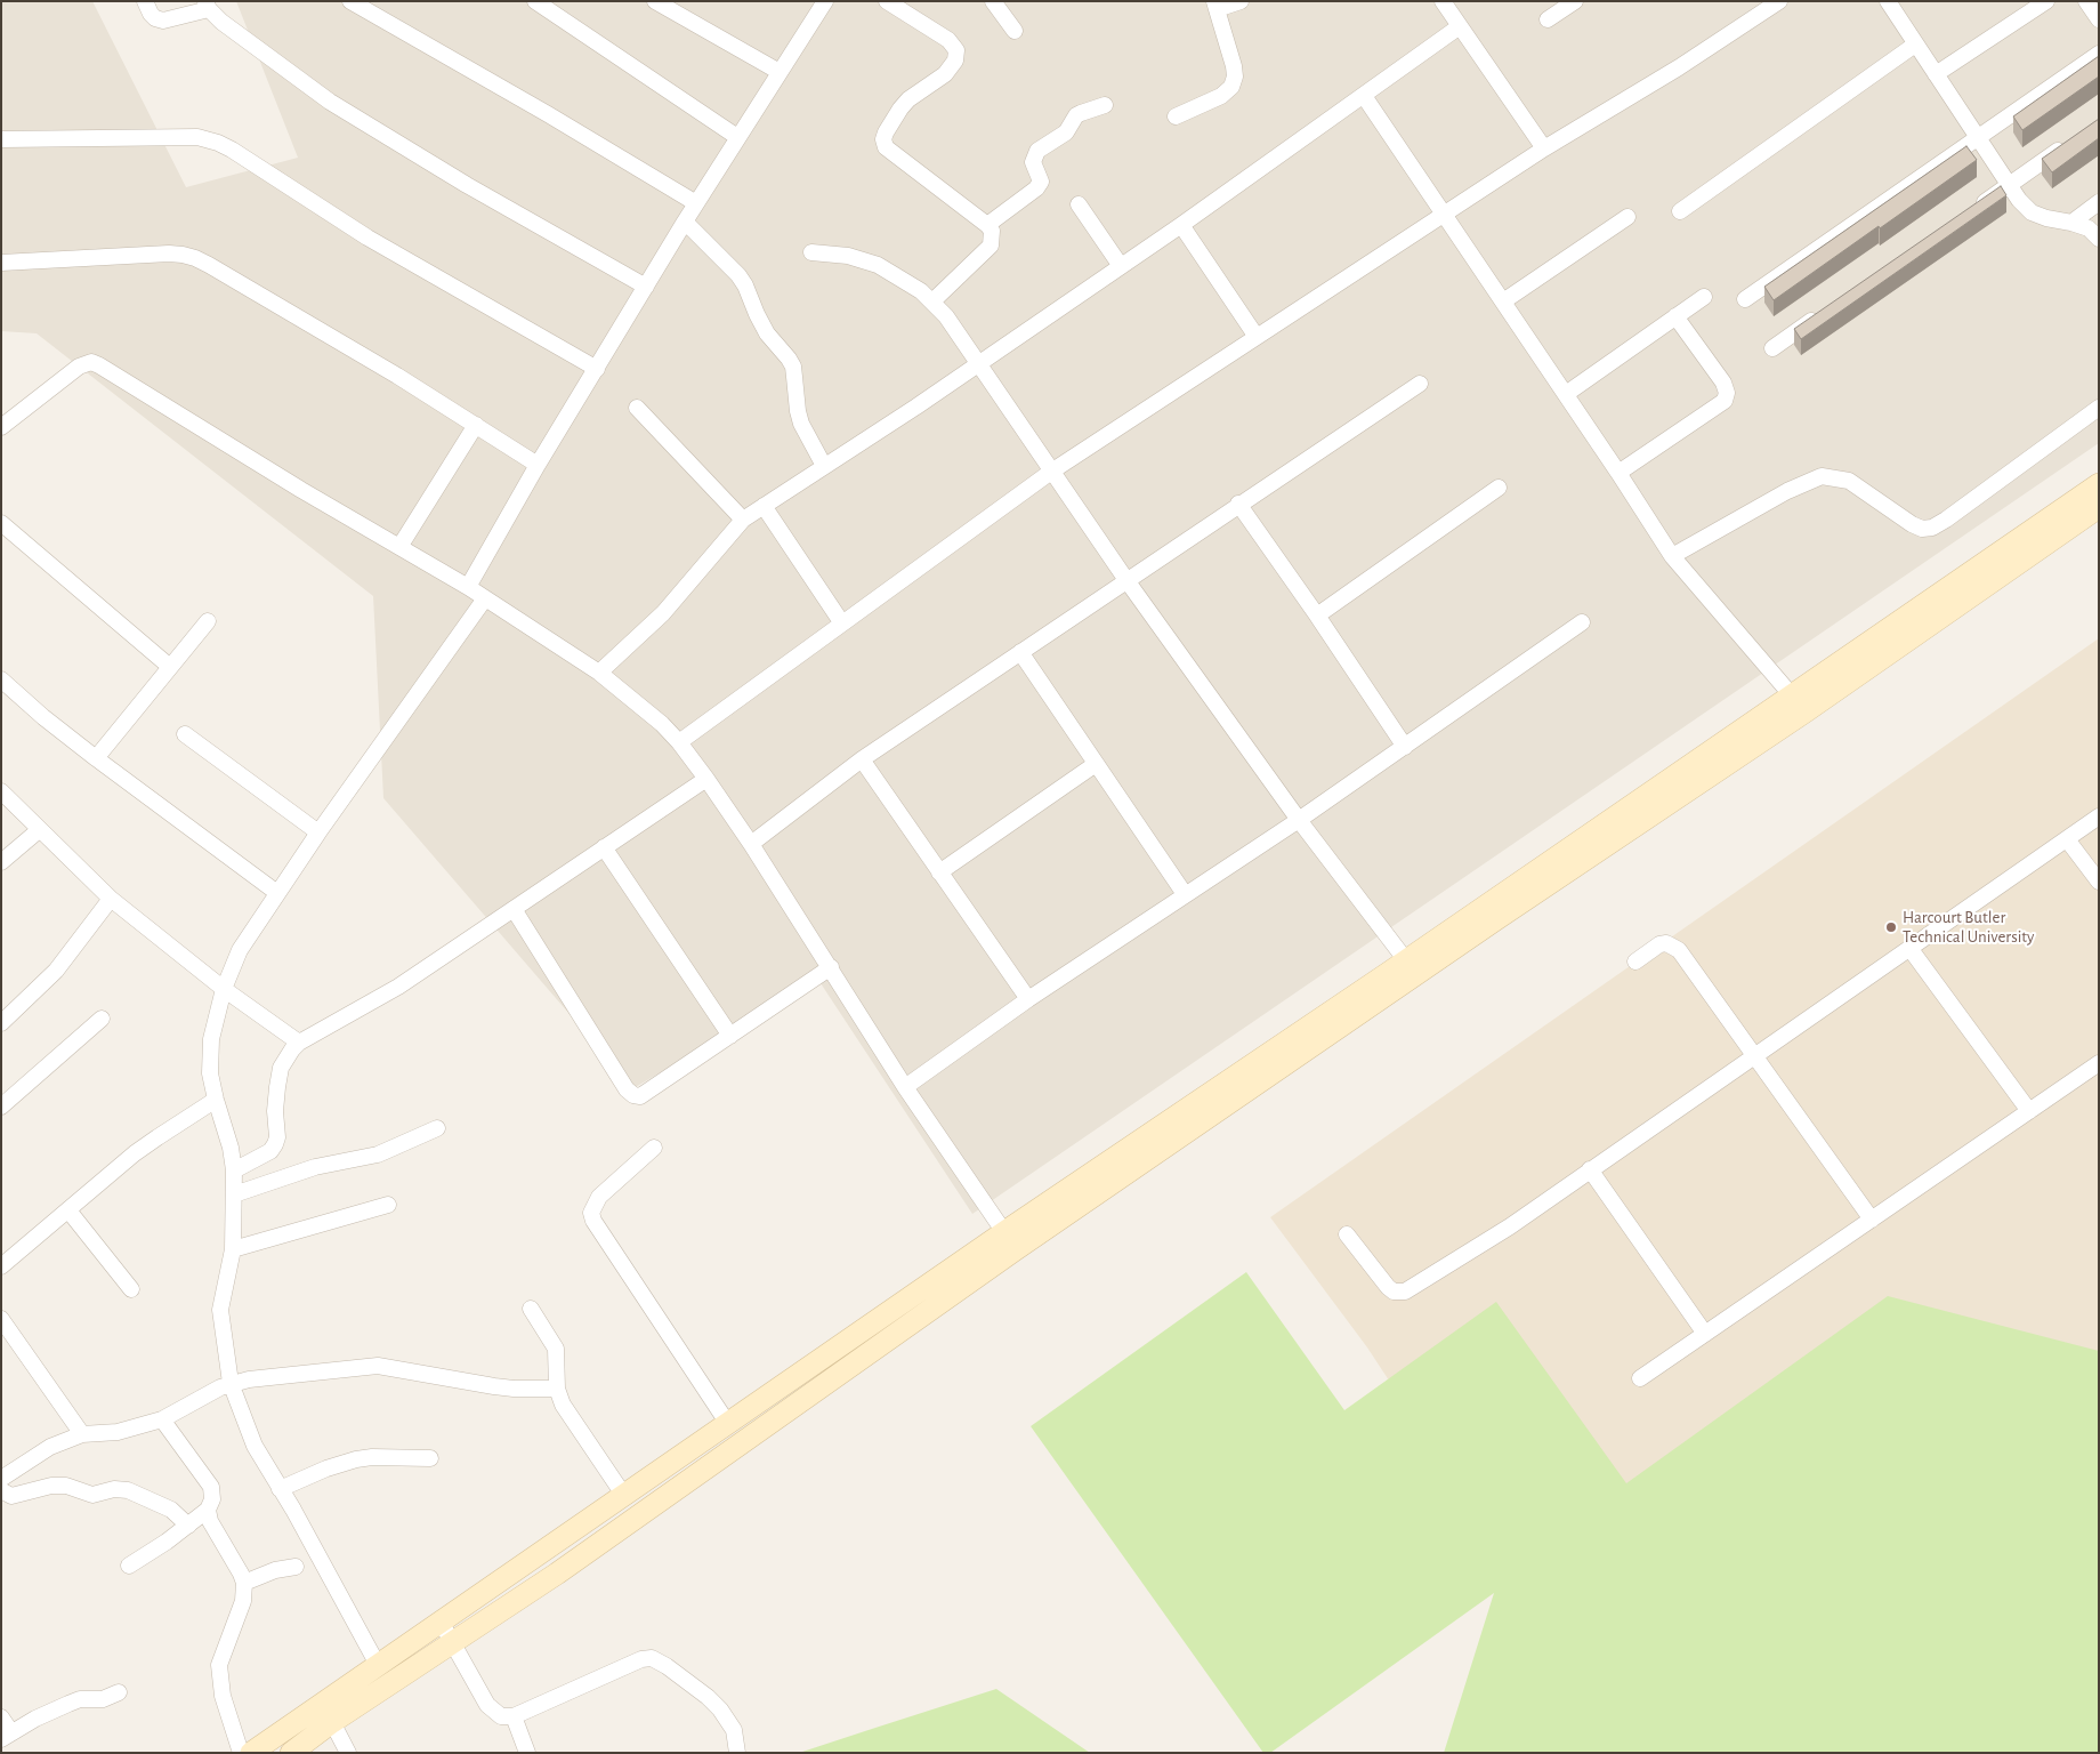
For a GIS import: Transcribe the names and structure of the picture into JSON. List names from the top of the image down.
{
  "places": ["Harcourt Butler Technical University"]
}
